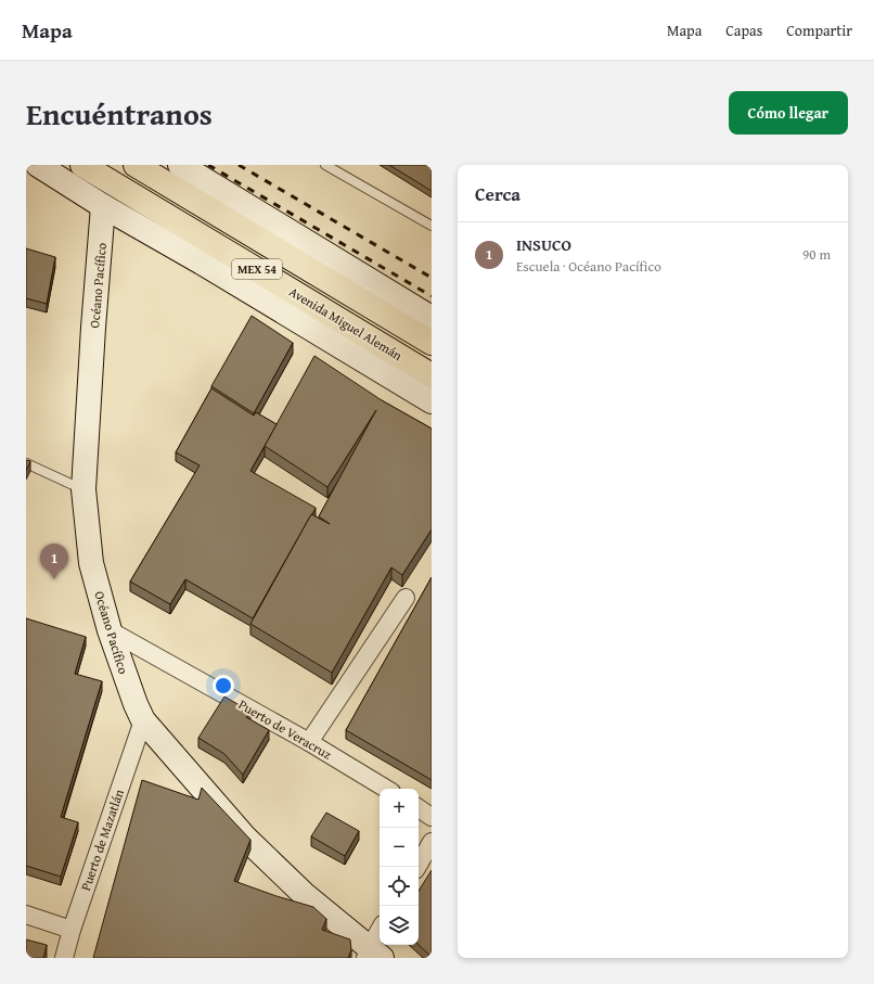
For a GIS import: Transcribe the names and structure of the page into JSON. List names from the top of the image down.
{
  "streets": {
    "highway": ["MEX 54", "Avenida Miguel Alemán"],
    "street": ["Océano Pacífico", "Puerto de Veracruz", "Puerto de Mazatlán"]
  },
  "crossings": [
    ["Océano Pacífico", "Puerto de Veracruz"],
    ["Océano Pacífico", "Puerto de Mazatlán"]
  ],
  "page": {
    "header": "Mapa",
    "nav": ["Mapa", "Capas", "Compartir"],
    "title": "Encuéntranos",
    "buttons": "Cómo llegar",
    "heading": "Cerca",
    "list": [
      {
        "mark": "1",
        "name": "INSUCO",
        "note": "Escuela · Océano Pacífico",
        "value": "90 m"
      }
    ],
    "pins": "1",
    "map_buttons": ["+", "−"]
  }
}
